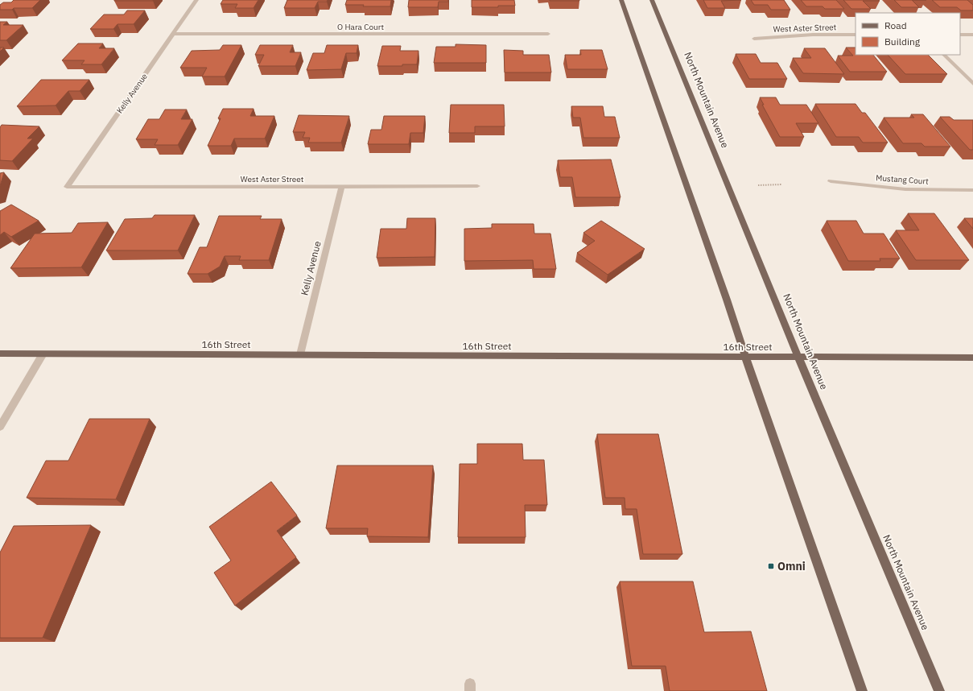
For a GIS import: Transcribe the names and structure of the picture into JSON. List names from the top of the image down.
{
  "streets": {
    "main road": ["North Mountain Avenue", "16th Street"],
    "street": [
      "O Hara Court",
      "West Aster Street",
      "Kelly Avenue",
      "Mustang Court"
    ]
  },
  "crossings": [
    ["O Hara Court", "Kelly Avenue"],
    ["West Aster Street", "Kelly Avenue"],
    ["Kelly Avenue", "16th Street"],
    ["North Mountain Avenue", "16th Street"]
  ],
  "places": {
    "transit": ["Omni"]
  },
  "legend": ["Road", "Building"]
}
